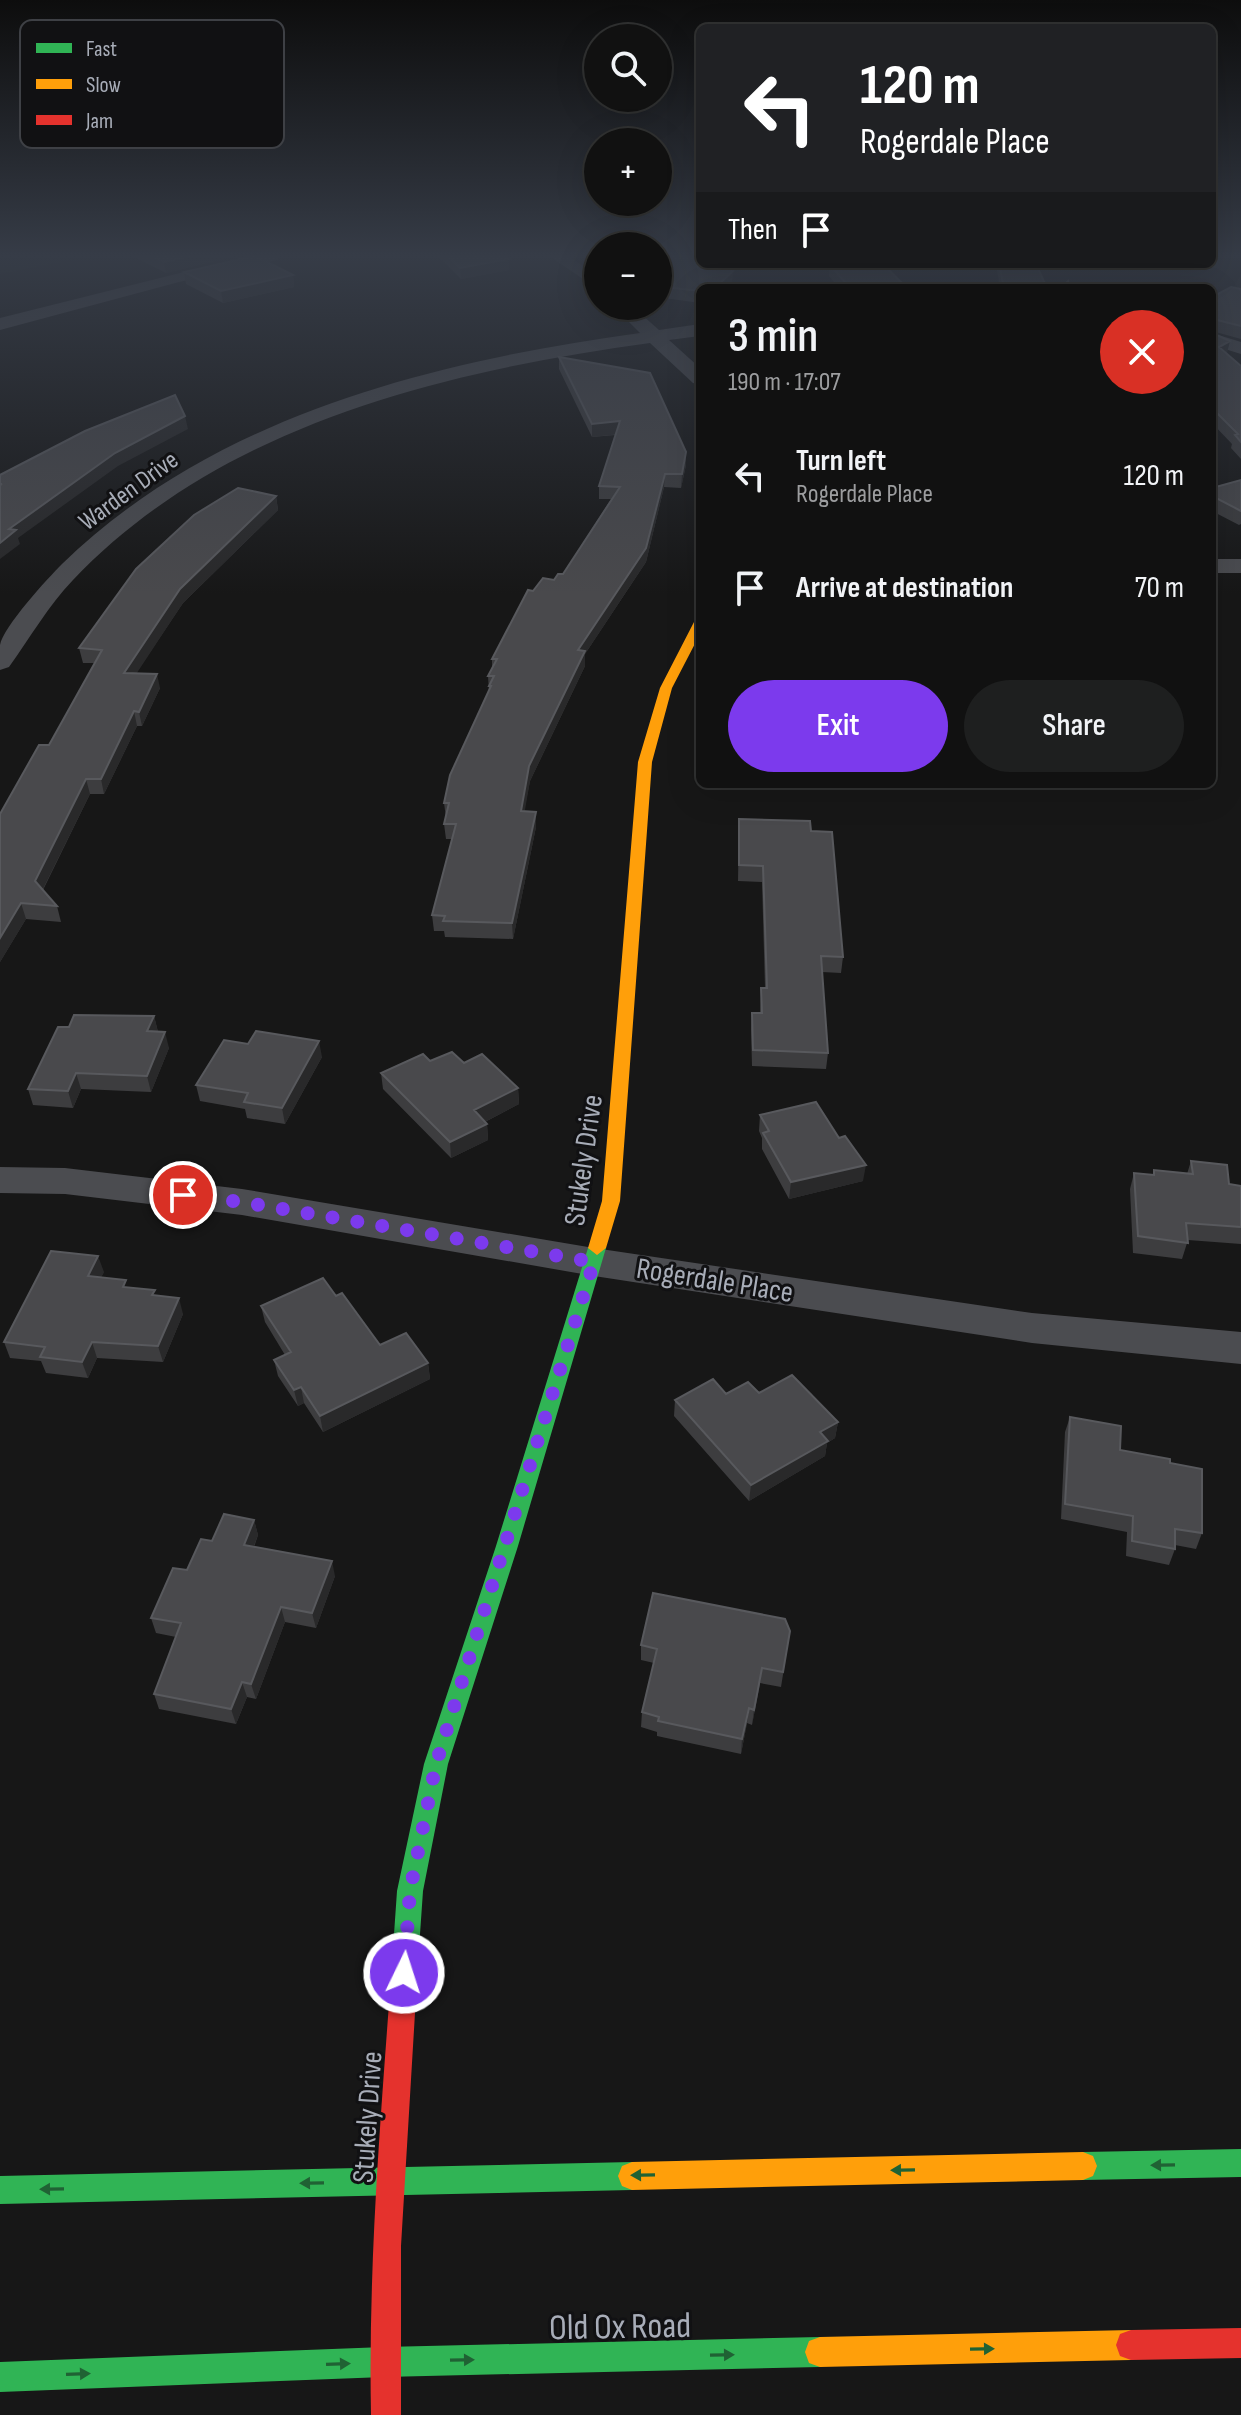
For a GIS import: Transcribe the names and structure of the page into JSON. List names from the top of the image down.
{
  "streets": {
    "street": [
      "Warden Drive",
      "Stukely Drive",
      "Rogerdale Place",
      "Old Ox Road"
    ]
  },
  "crossings": [
    ["Stukely Drive", "Rogerdale Place"],
    ["Stukely Drive", "Old Ox Road"]
  ],
  "one_way": ["Old Ox Road"],
  "legend": ["Fast", "Slow", "Jam"],
  "page": {
    "map_buttons": ["+", "−"],
    "turn": ["120 m", "Rogerdale Place"],
    "then": "Then",
    "heading": ["3 min", "190 m · 17:07"],
    "list": [
      {
        "name": "Turn left",
        "note": "Rogerdale Place",
        "value": "120 m"
      },
      {
        "name": "Arrive at destination",
        "value": "70 m"
      }
    ],
    "buttons": ["Exit", "Share"]
  }
}
